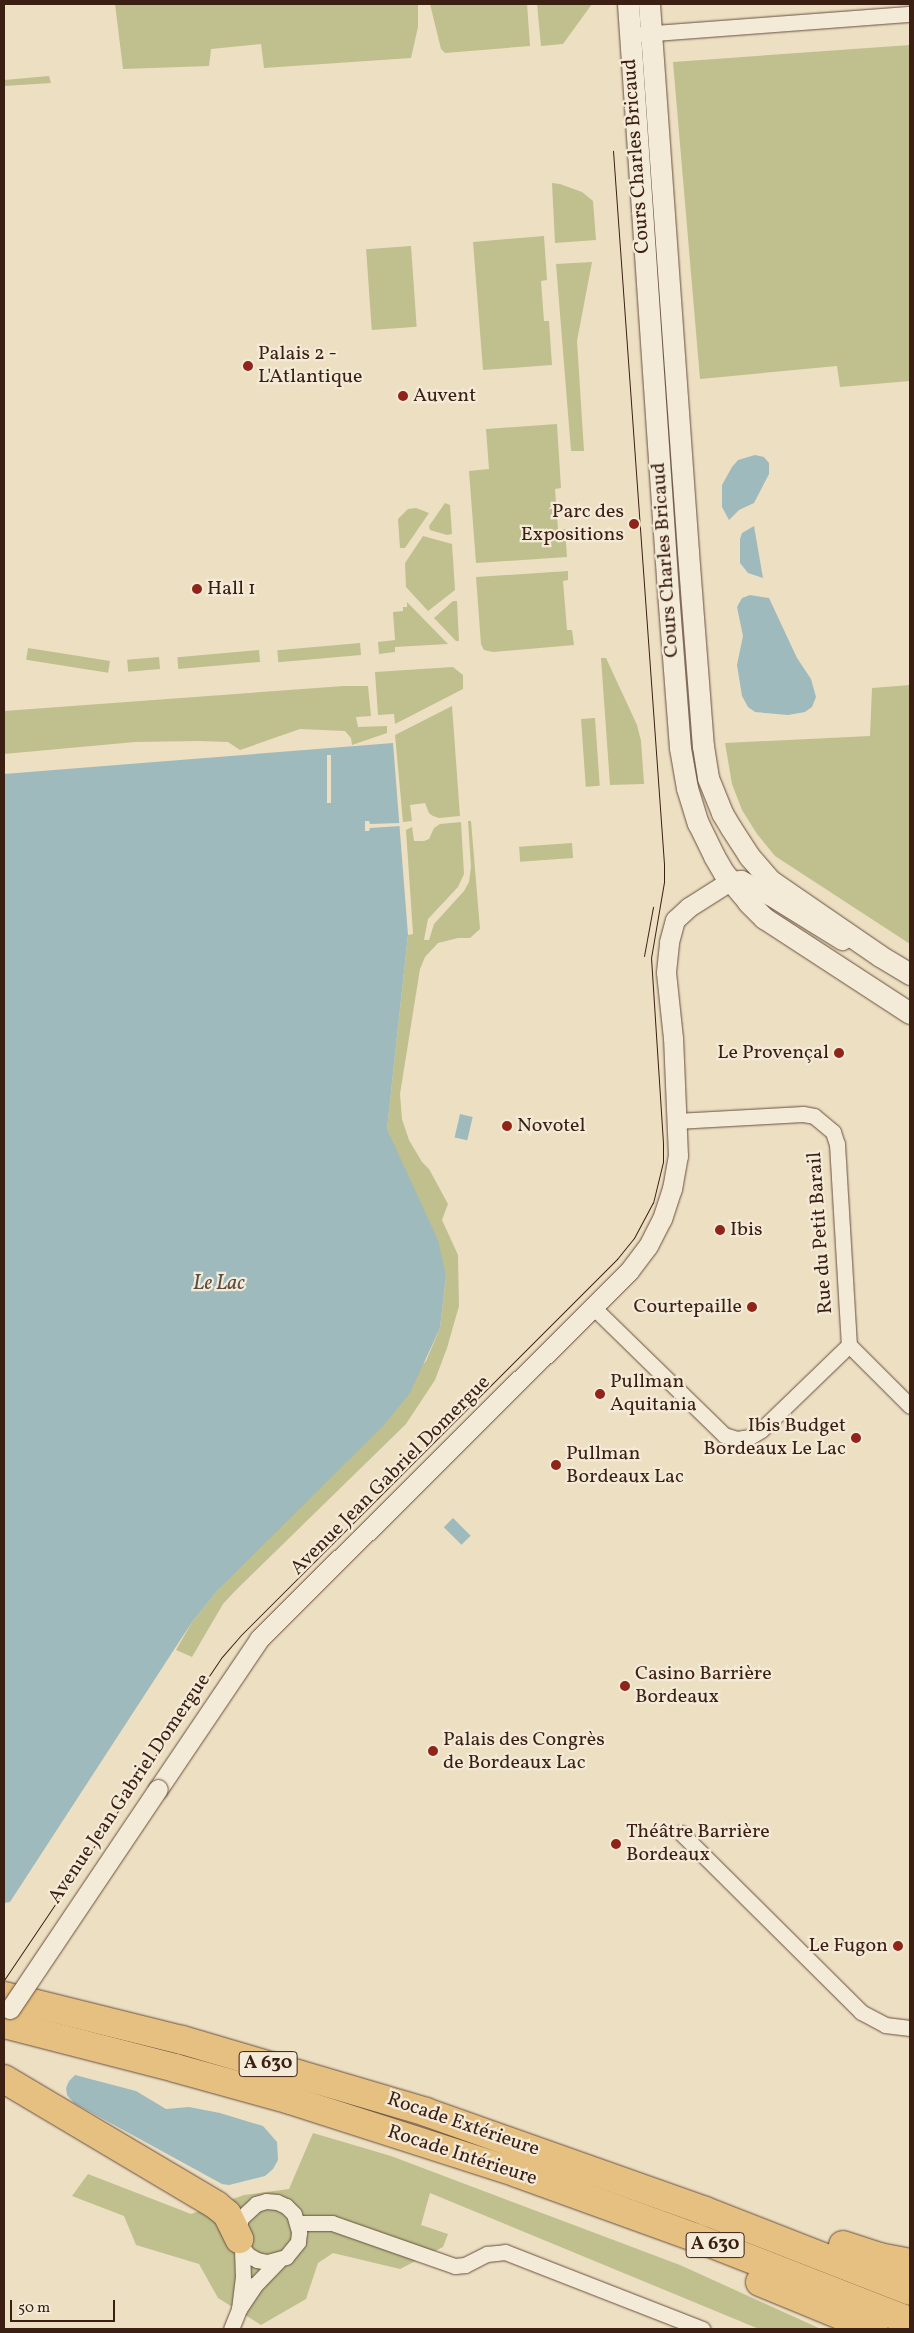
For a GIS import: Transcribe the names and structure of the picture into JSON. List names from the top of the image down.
{
  "streets": {
    "highway": ["A 630", "Rocade Extérieure", "Rocade Intérieure"],
    "main road": ["Cours Charles Bricaud"],
    "street": ["Rue du Petit Barail", "Avenue Jean Gabriel Domergue"]
  },
  "crossings": [
    ["Cours Charles Bricaud", "Avenue Jean Gabriel Domergue"],
    ["Rue du Petit Barail", "Avenue Jean Gabriel Domergue"],
    ["Avenue Jean Gabriel Domergue", "Rocade Extérieure"],
    ["Avenue Jean Gabriel Domergue", "Rocade Intérieure"],
    ["Rocade Extérieure", "Rocade Intérieure"]
  ],
  "water": ["Le Lac"],
  "places": [
    "Palais 2 - L'Atlantique",
    "Auvent",
    "Parc des Expositions",
    "Hall 1",
    "Le Provençal",
    "Novotel",
    "Ibis",
    "Courtepaille",
    "Pullman Aquitania",
    "Ibis Budget Bordeaux Le Lac",
    "Pullman Bordeaux Lac",
    "Casino Barrière Bordeaux",
    "Palais des Congrès de Bordeaux Lac",
    "Théâtre Barrière Bordeaux",
    "Le Fugon"
  ],
  "scale_bar": "50 m"
}
